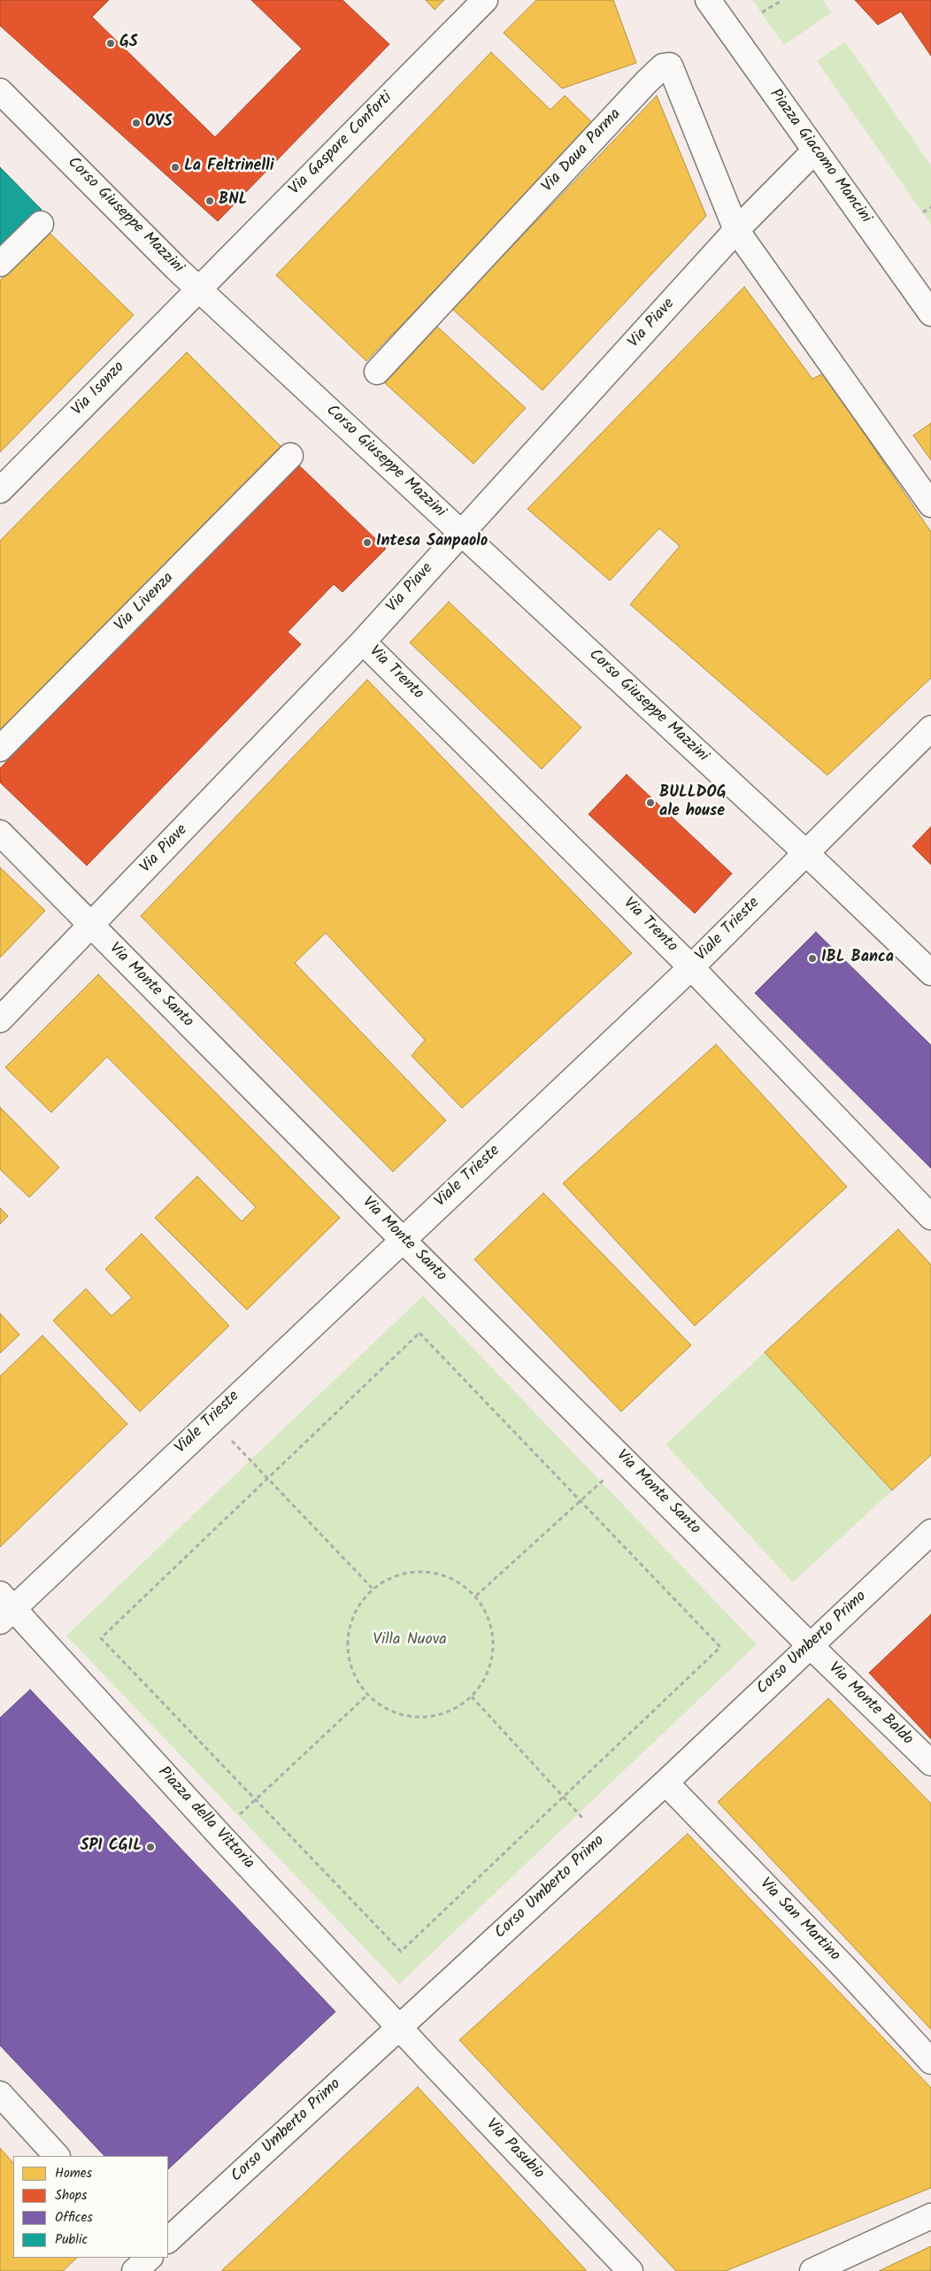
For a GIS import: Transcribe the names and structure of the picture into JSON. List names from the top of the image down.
{
  "streets": {
    "street": [
      "Via Gaspare Conforti",
      "Via Daua Parma",
      "Piazza Giacomo Mancini",
      "Corso Giuseppe Mazzini",
      "Via Piave",
      "Via Isonzo",
      "Via Livenza",
      "Via Trento",
      "Viale Trieste",
      "Via Monte Santo",
      "Corso Umberto Primo",
      "Via Monte Baldo",
      "Piazza della Vittoria",
      "Via San Martino",
      "Via Pasubio"
    ]
  },
  "crossings": [
    ["Via Gaspare Conforti", "Corso Giuseppe Mazzini"],
    ["Via Gaspare Conforti", "Via Isonzo"],
    ["Via Daua Parma", "Via Piave"],
    ["Piazza Giacomo Mancini", "Via Piave"],
    ["Corso Giuseppe Mazzini", "Via Piave"],
    ["Corso Giuseppe Mazzini", "Via Isonzo"],
    ["Corso Giuseppe Mazzini", "Viale Trieste"],
    ["Via Piave", "Via Trento"],
    ["Via Piave", "Via Monte Santo"],
    ["Via Trento", "Viale Trieste"],
    ["Viale Trieste", "Via Monte Santo"],
    ["Viale Trieste", "Piazza della Vittoria"],
    ["Via Monte Santo", "Corso Umberto Primo"],
    ["Via Monte Santo", "Via Monte Baldo"],
    ["Corso Umberto Primo", "Via Monte Baldo"],
    ["Corso Umberto Primo", "Piazza della Vittoria"],
    ["Corso Umberto Primo", "Via San Martino"],
    ["Corso Umberto Primo", "Via Pasubio"],
    ["Piazza della Vittoria", "Via Pasubio"]
  ],
  "parks": ["Villa Nuova"],
  "places": [
    "GS",
    "OVS",
    "La Feltrinelli",
    "BNL",
    "Intesa Sanpaolo",
    "BULLDOG ale house",
    "IBL Banca",
    "SPI CGIL"
  ],
  "legend": [
    "Homes",
    "Shops",
    "Offices",
    "Public"
  ]
}
